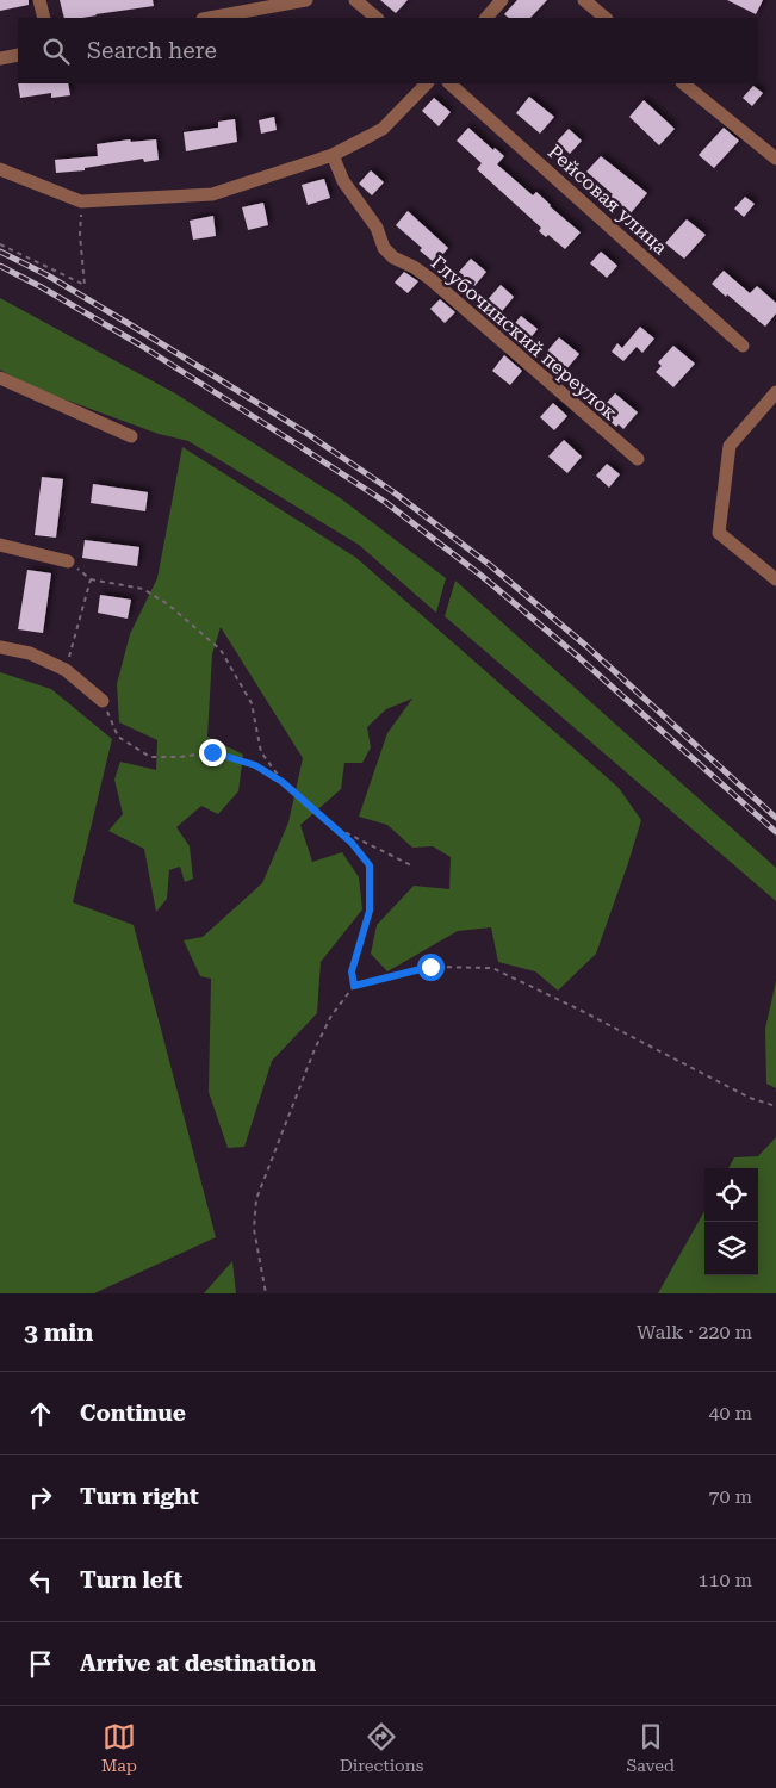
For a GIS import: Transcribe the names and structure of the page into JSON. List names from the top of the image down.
{
  "streets": {
    "street": ["Рейсовая улица", "Глубочинский переулок"]
  },
  "page": {
    "search": "Search here",
    "heading": ["3 min", "Walk · 220 m"],
    "list": [
      ["Continue", "40 m"],
      ["Turn right", "70 m"],
      ["Turn left", "110 m"],
      "Arrive at destination"
    ],
    "nav": ["Map", "Directions", "Saved"]
  }
}
